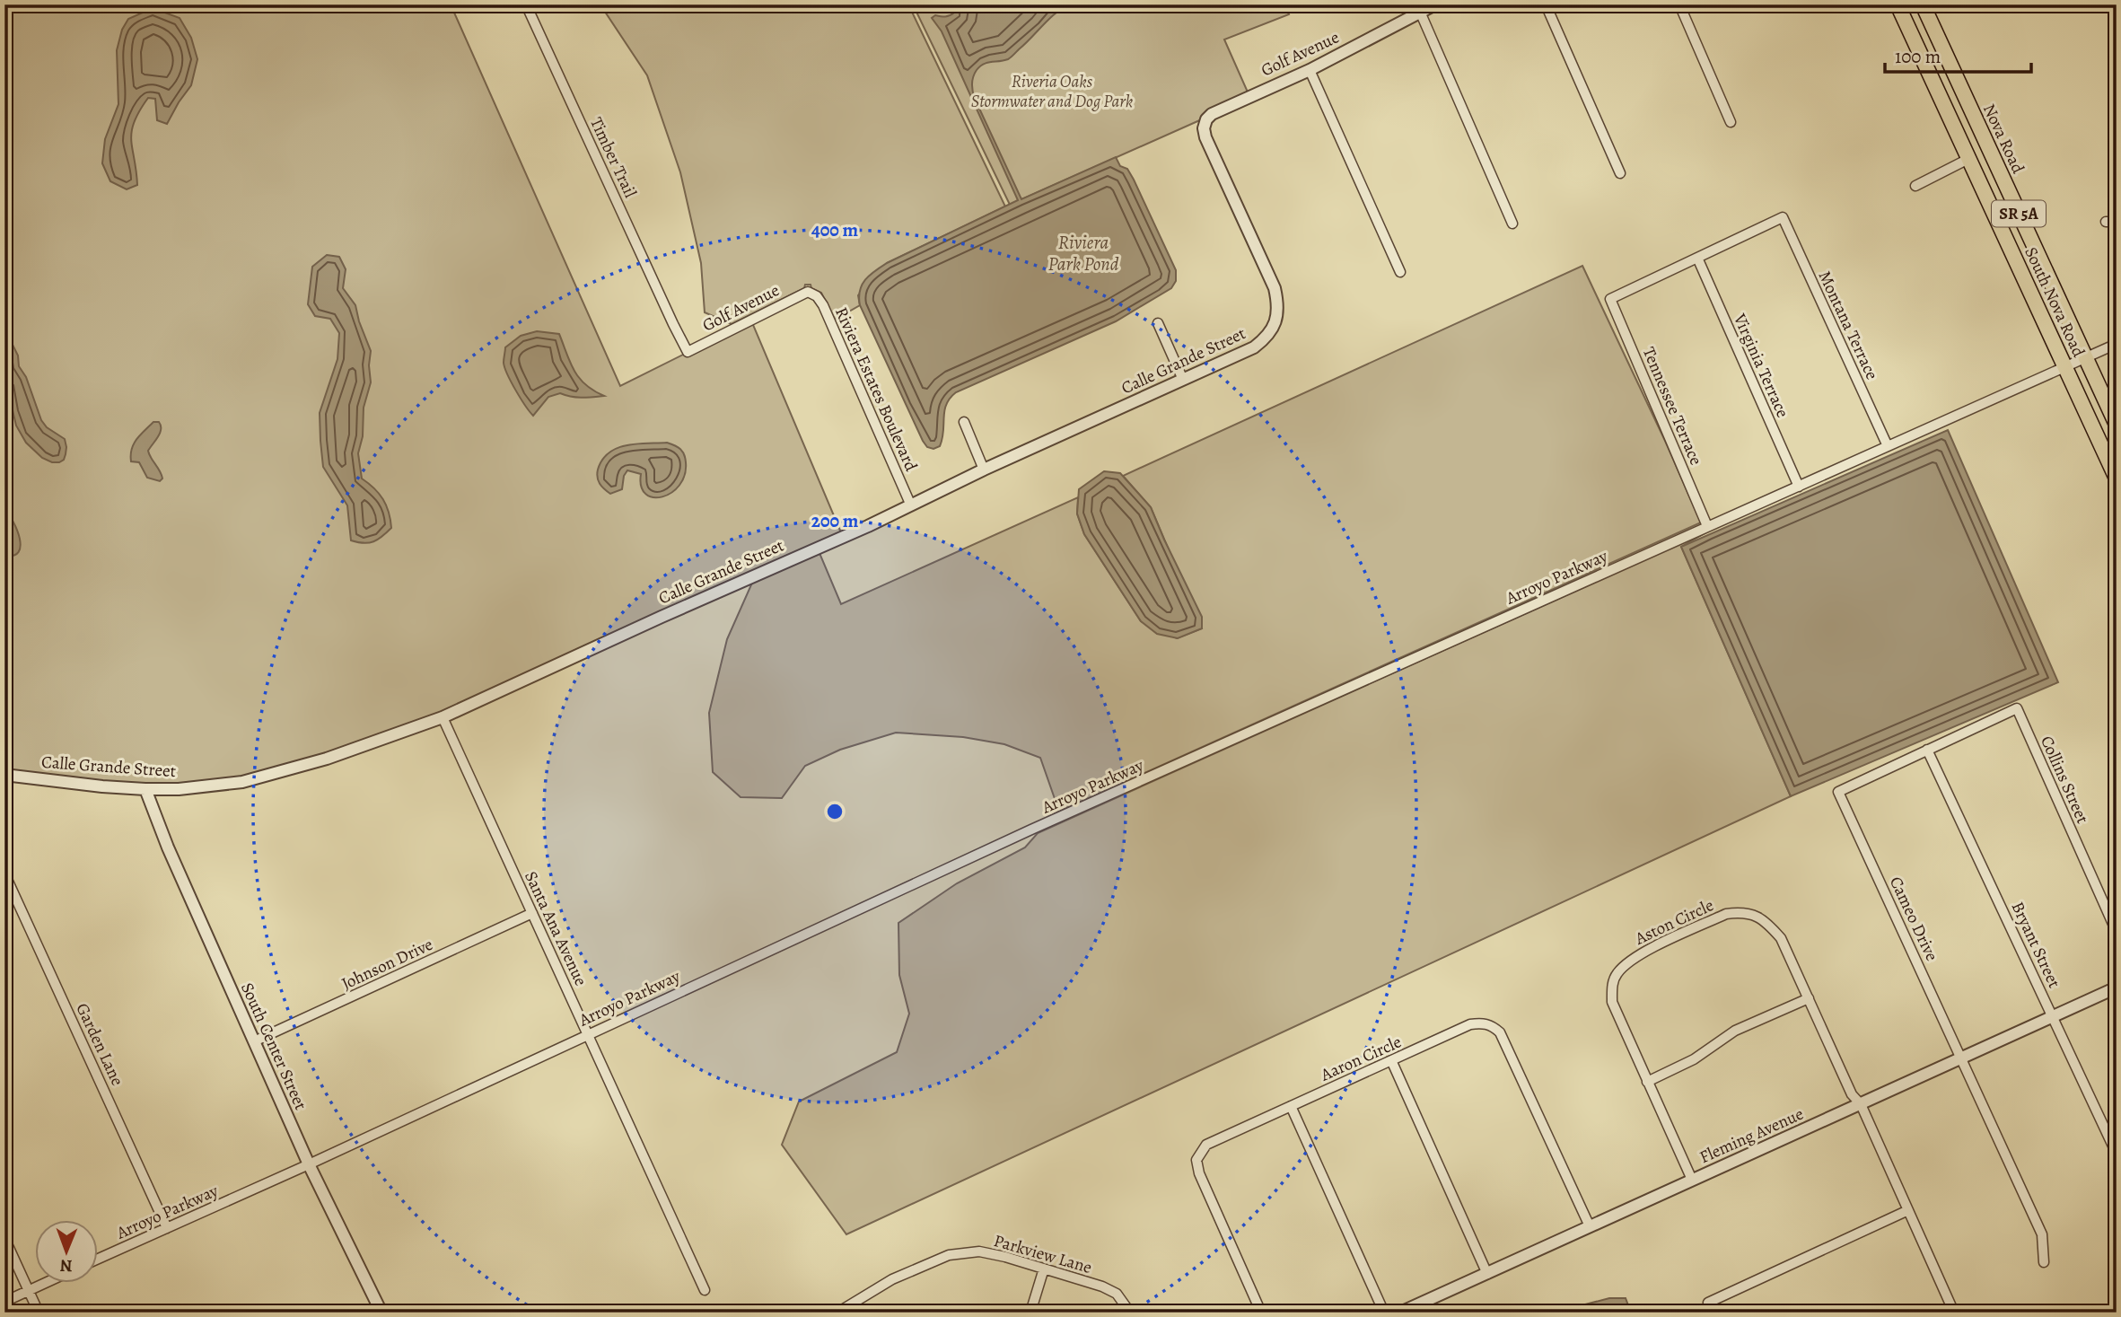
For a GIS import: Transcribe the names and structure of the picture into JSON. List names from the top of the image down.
{
  "streets": {
    "main road": ["Nova Road", "SR 5A", "South Nova Road"],
    "street": [
      "Golf Avenue",
      "Timber Trail",
      "Montana Terrace",
      "Calle Grande Street",
      "Virginia Terrace",
      "Riviera Estates Boulevard",
      "Tennessee Terrace",
      "Arroyo Parkway",
      "Collins Street",
      "Cameo Drive",
      "Aston Circle",
      "Santa Ana Avenue",
      "Bryant Street",
      "Johnson Drive",
      "Garden Lane",
      "South Center Street",
      "Aaron Circle",
      "Fleming Avenue",
      "Parkview Lane"
    ]
  },
  "crossings": [
    ["Golf Avenue", "Timber Trail"],
    ["Golf Avenue", "Calle Grande Street"],
    ["Golf Avenue", "Riviera Estates Boulevard"],
    ["Nova Road", "Arroyo Parkway"],
    ["South Nova Road", "Arroyo Parkway"],
    ["Montana Terrace", "Virginia Terrace"],
    ["Montana Terrace", "Tennessee Terrace"],
    ["Montana Terrace", "Arroyo Parkway"],
    ["Calle Grande Street", "Riviera Estates Boulevard"],
    ["Calle Grande Street", "Santa Ana Avenue"],
    ["Calle Grande Street", "South Center Street"],
    ["Virginia Terrace", "Tennessee Terrace"],
    ["Virginia Terrace", "Arroyo Parkway"],
    ["Tennessee Terrace", "Arroyo Parkway"],
    ["Arroyo Parkway", "Santa Ana Avenue"],
    ["Arroyo Parkway", "Garden Lane"],
    ["Arroyo Parkway", "South Center Street"],
    ["Collins Street", "Cameo Drive"],
    ["Collins Street", "Bryant Street"],
    ["Cameo Drive", "Bryant Street"],
    ["Cameo Drive", "Fleming Avenue"],
    ["Aston Circle", "Fleming Avenue"],
    ["Santa Ana Avenue", "Johnson Drive"],
    ["Bryant Street", "Fleming Avenue"],
    ["Johnson Drive", "South Center Street"],
    ["Aaron Circle", "Fleming Avenue"]
  ],
  "water": ["Riviera Park Pond"],
  "parks": ["Riveria Oaks Stormwater and Dog Park"],
  "scale_bar": "100 m",
  "north": "bottom",
  "rings": ["400 m", "200 m"]
}
